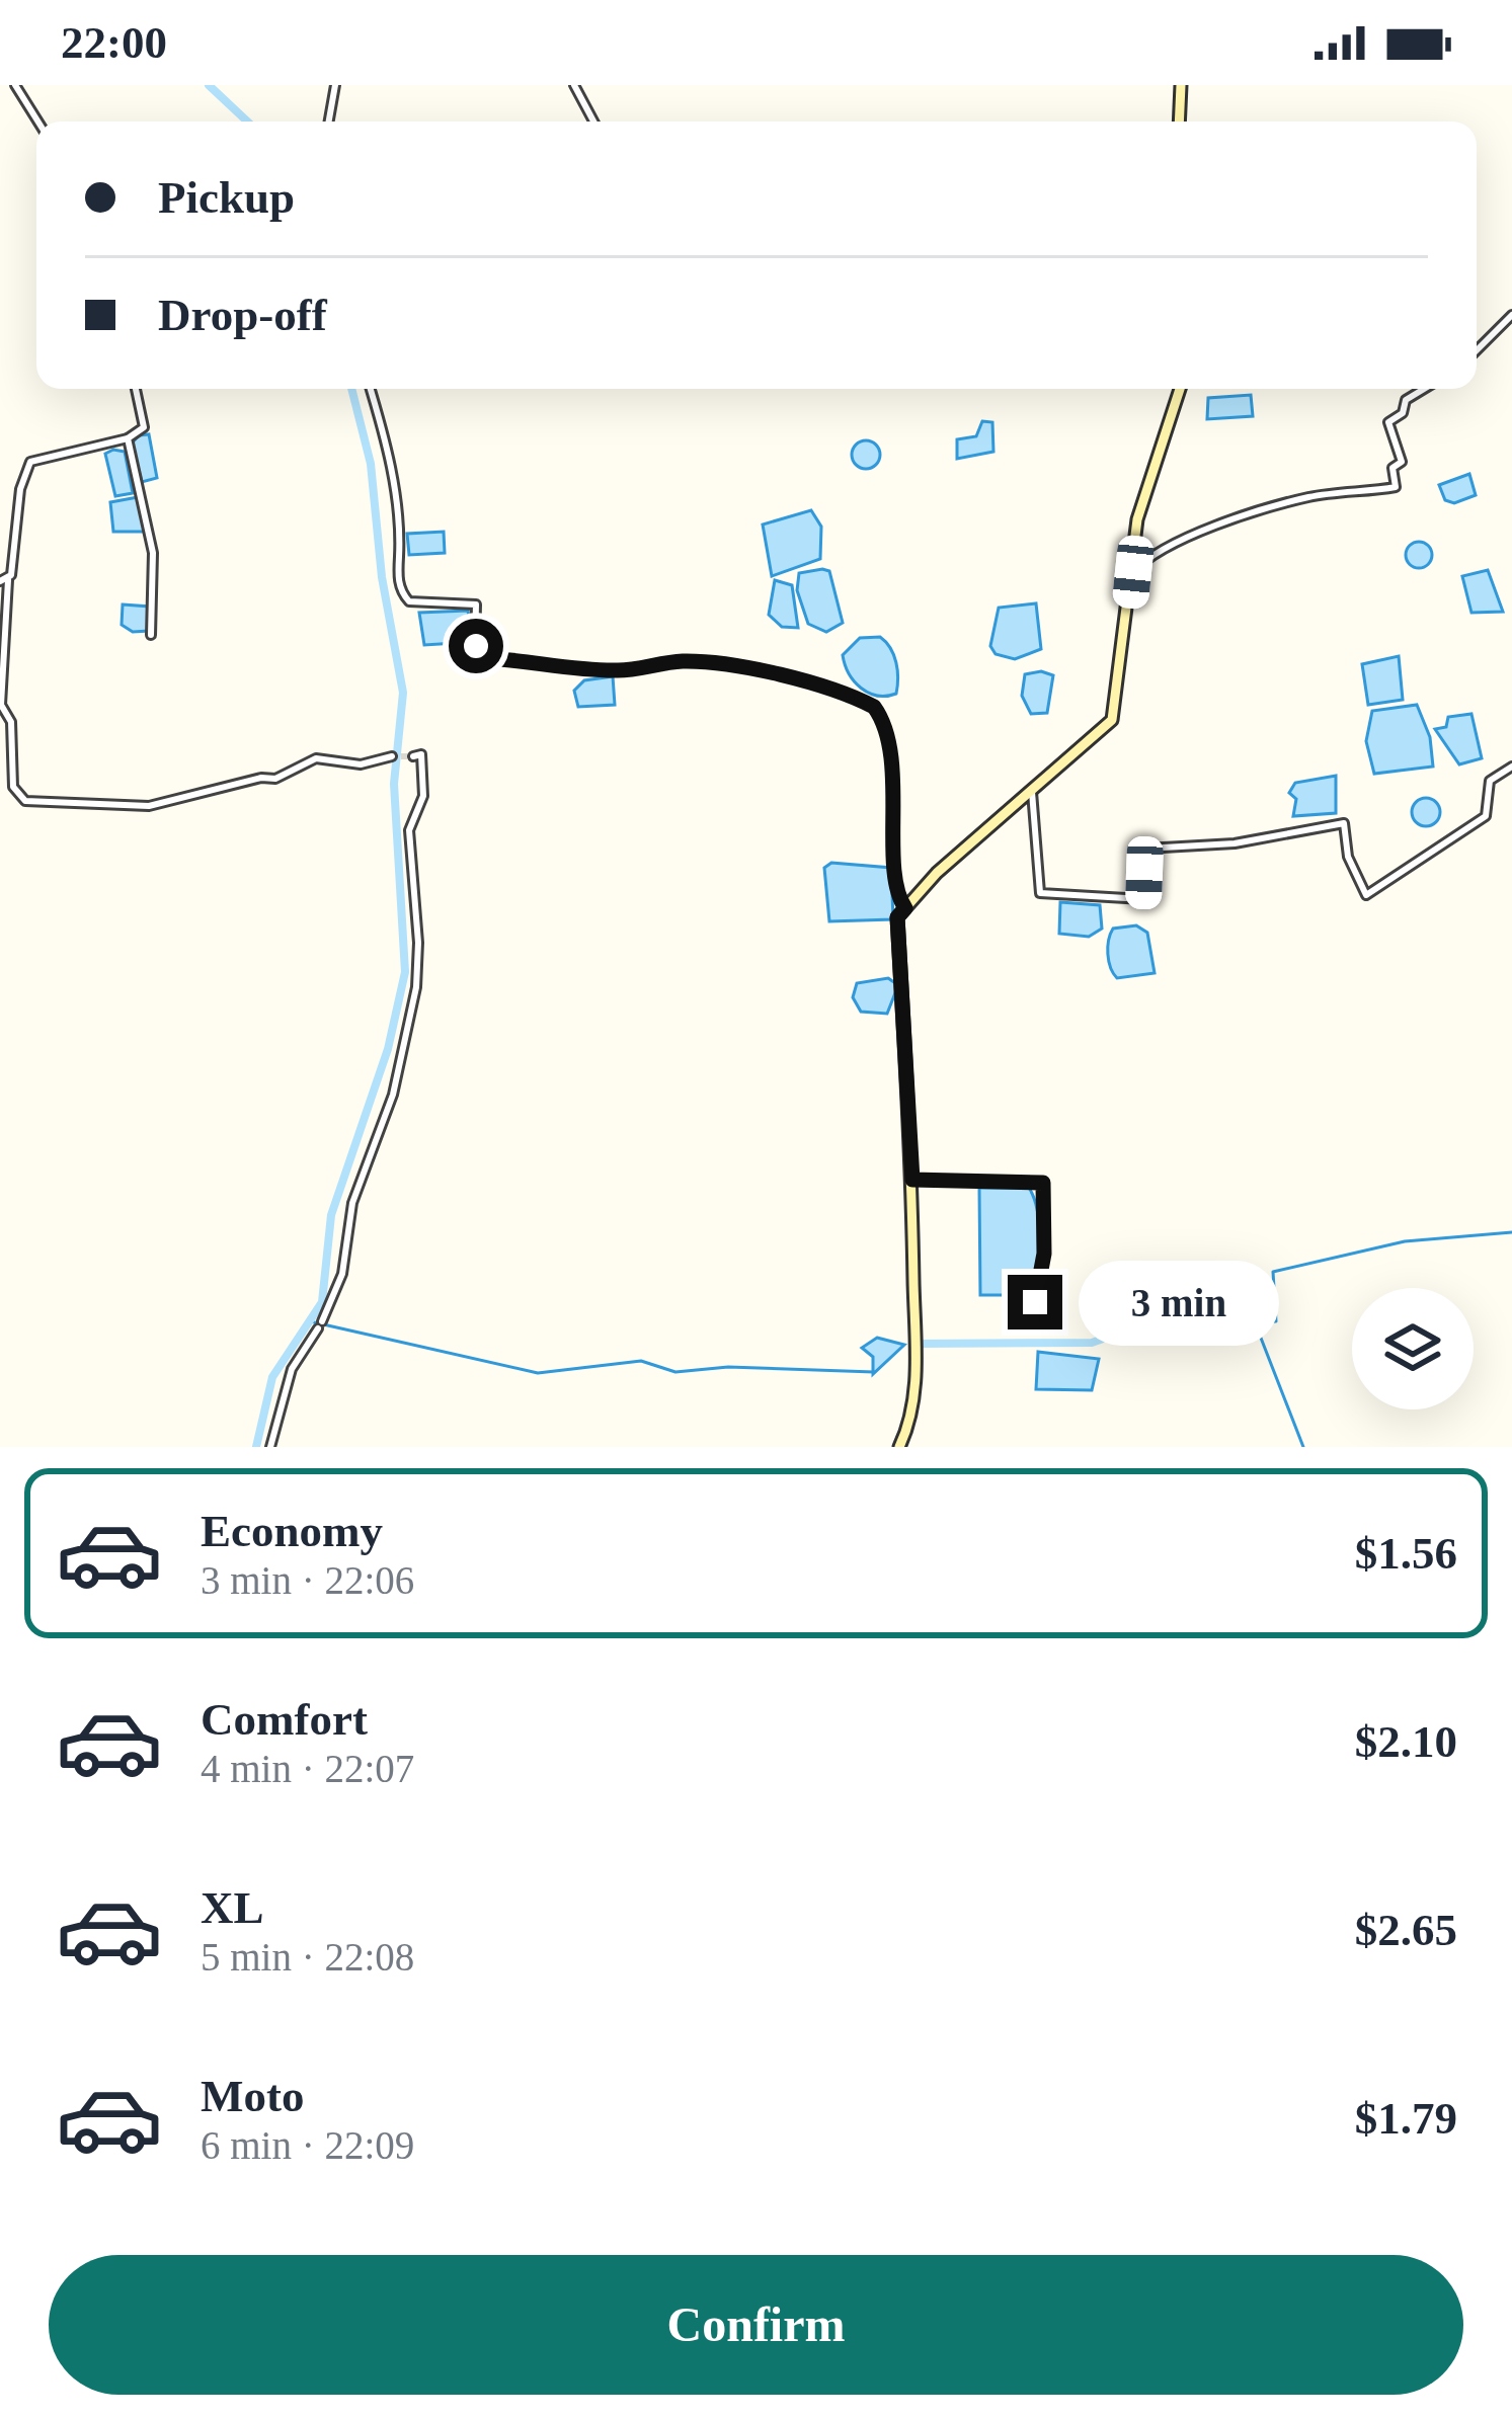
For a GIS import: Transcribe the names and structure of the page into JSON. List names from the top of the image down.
{
  "page": {
    "status": "22:00",
    "banner": ["Pickup", "Drop-off"],
    "bubble": "3 min",
    "list": [
      {
        "name": "Economy",
        "note": "3 min · 22:06",
        "value": "$1.56"
      },
      {
        "name": "Comfort",
        "note": "4 min · 22:07",
        "value": "$2.10"
      },
      {
        "name": "XL",
        "note": "5 min · 22:08",
        "value": "$2.65"
      },
      {
        "name": "Moto",
        "note": "6 min · 22:09",
        "value": "$1.79"
      }
    ],
    "buttons": "Confirm"
  }
}
